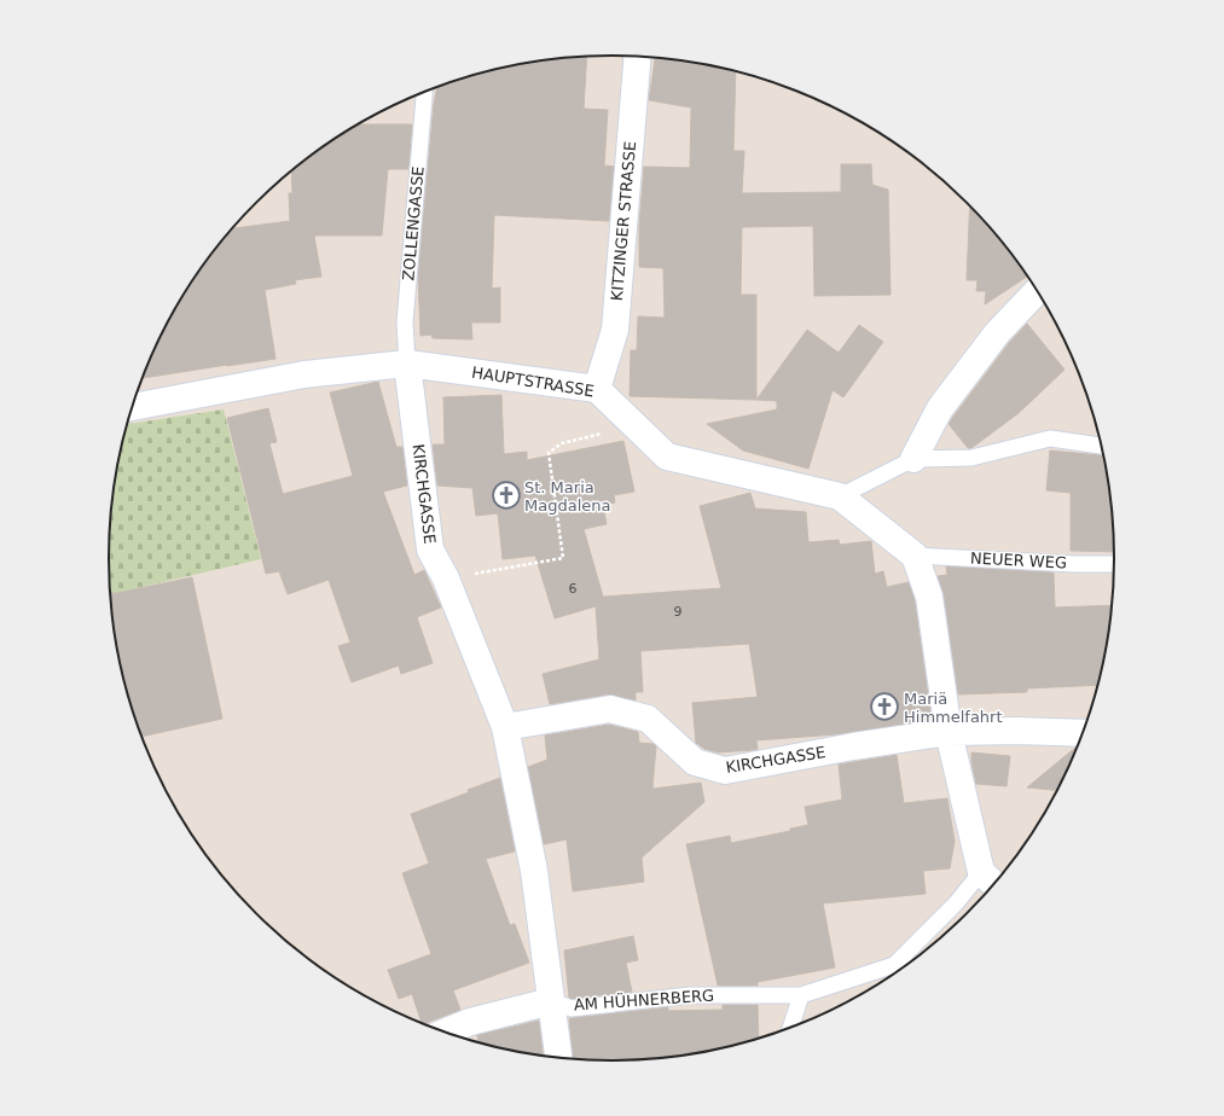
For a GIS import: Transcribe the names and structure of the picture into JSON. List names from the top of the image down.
{
  "streets": {
    "street": [
      "KITZINGER STRASSE",
      "HAUPTSTRASSE",
      "KIRCHGASSE",
      "AM HÜHNERBERG"
    ],
    "lane": ["ZOLLENGASSE", "NEUER WEG"]
  },
  "crossings": [
    ["KITZINGER STRASSE", "HAUPTSTRASSE"],
    ["ZOLLENGASSE", "HAUPTSTRASSE"],
    ["ZOLLENGASSE", "KIRCHGASSE"],
    ["HAUPTSTRASSE", "KIRCHGASSE"],
    ["HAUPTSTRASSE", "NEUER WEG"],
    ["HAUPTSTRASSE", "AM HÜHNERBERG"],
    ["KIRCHGASSE", "AM HÜHNERBERG"]
  ],
  "places": {
    "church": ["St. Maria Magdalena", "Mariä Himmelfahrt"]
  },
  "house_numbers": ["6", "9"]
}
